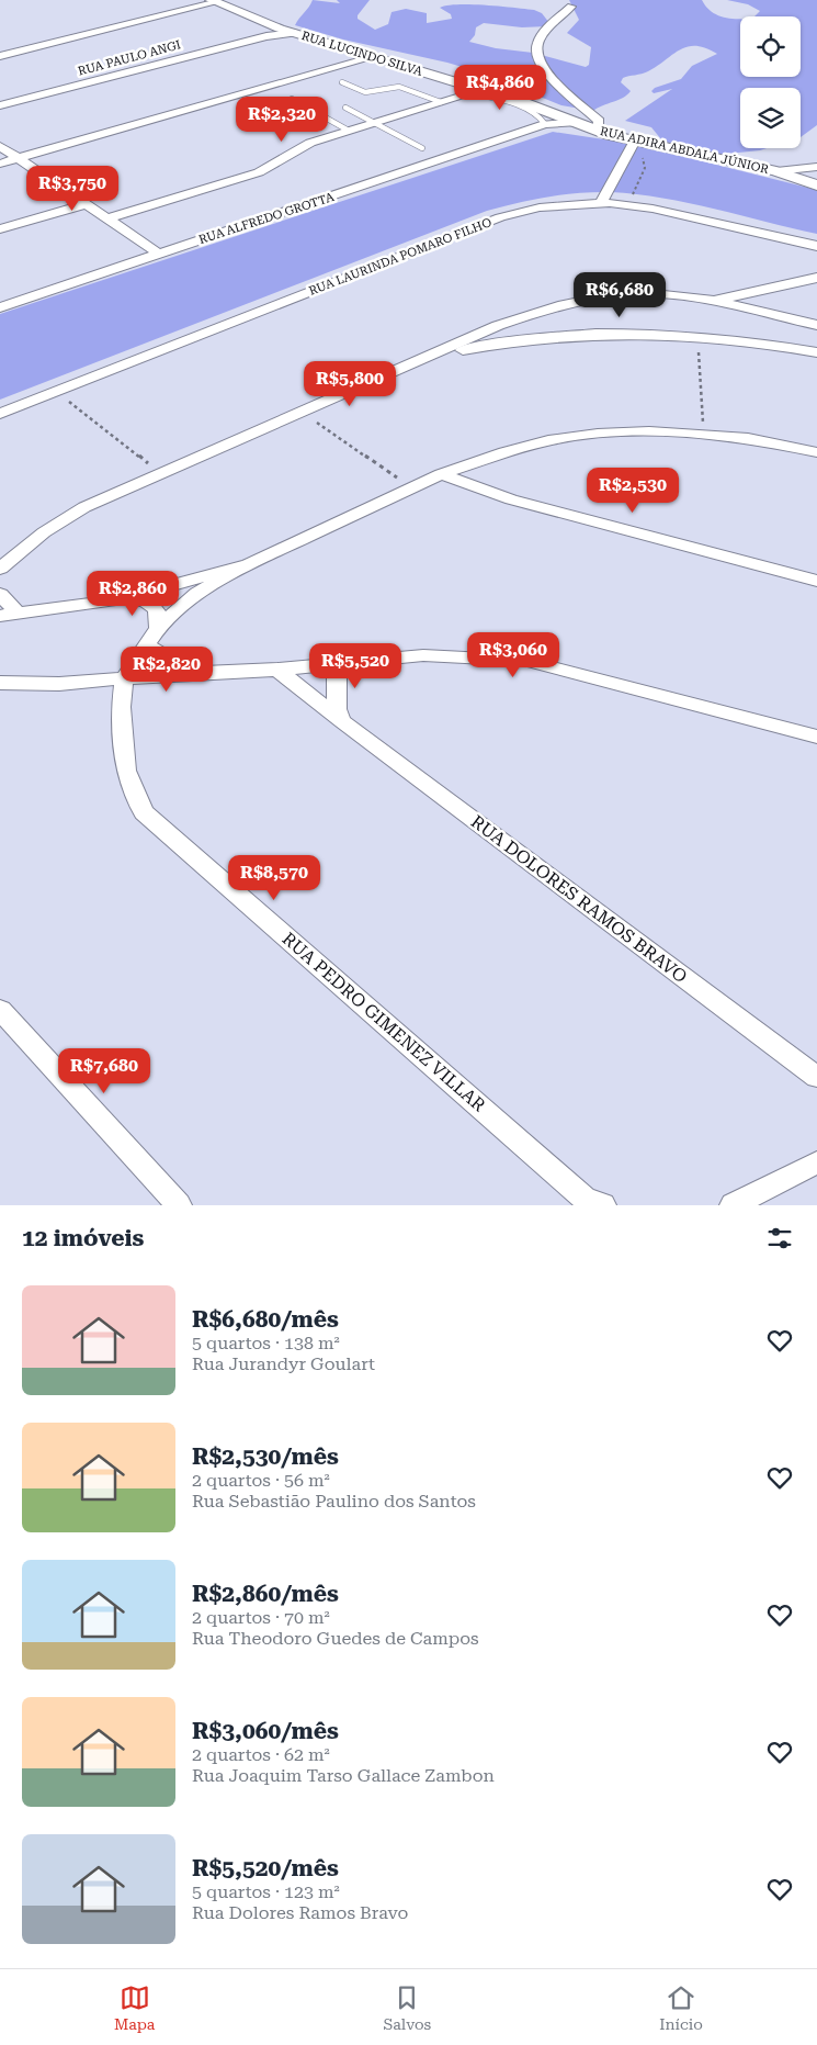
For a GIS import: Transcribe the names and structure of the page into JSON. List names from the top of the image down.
{
  "streets": {
    "street": [
      "RUA LUCINDO SILVA",
      "RUA PAULO ANGI",
      "RUA ADIRA ABDALA JÚNIOR",
      "RUA ALFREDO GROTTA",
      "RUA LAURINDA POMARO FILHO",
      "RUA DOLORES RAMOS BRAVO",
      "RUA PEDRO GIMENEZ VILLAR"
    ]
  },
  "crossings": [
    ["RUA LUCINDO SILVA", "RUA PAULO ANGI"],
    ["RUA LUCINDO SILVA", "RUA ADIRA ABDALA JÚNIOR"],
    ["RUA ADIRA ABDALA JÚNIOR", "RUA ALFREDO GROTTA"]
  ],
  "page": {
    "price": [
      "R$4,860",
      "R$2,320",
      "R$3,750",
      "R$6,680",
      "R$5,800",
      "R$2,530",
      "R$2,860",
      "R$3,060",
      "R$5,520",
      "R$2,820",
      "R$8,570",
      "R$7,680"
    ],
    "heading": "12 imóveis",
    "list": [
      {
        "name": "R$6,680/mês",
        "note": "5 quartos · 138 m² · Rua Jurandyr Goulart"
      },
      {
        "name": "R$2,530/mês",
        "note": "2 quartos · 56 m² · Rua Sebastião Paulino dos Santos"
      },
      {
        "name": "R$2,860/mês",
        "note": "2 quartos · 70 m² · Rua Theodoro Guedes de Campos"
      },
      {
        "name": "R$3,060/mês",
        "note": "2 quartos · 62 m² · Rua Joaquim Tarso Gallace Zambon"
      },
      {
        "name": "R$5,520/mês",
        "note": "5 quartos · 123 m² · Rua Dolores Ramos Bravo"
      }
    ],
    "tabs": ["Mapa", "Salvos", "Início"]
  }
}
